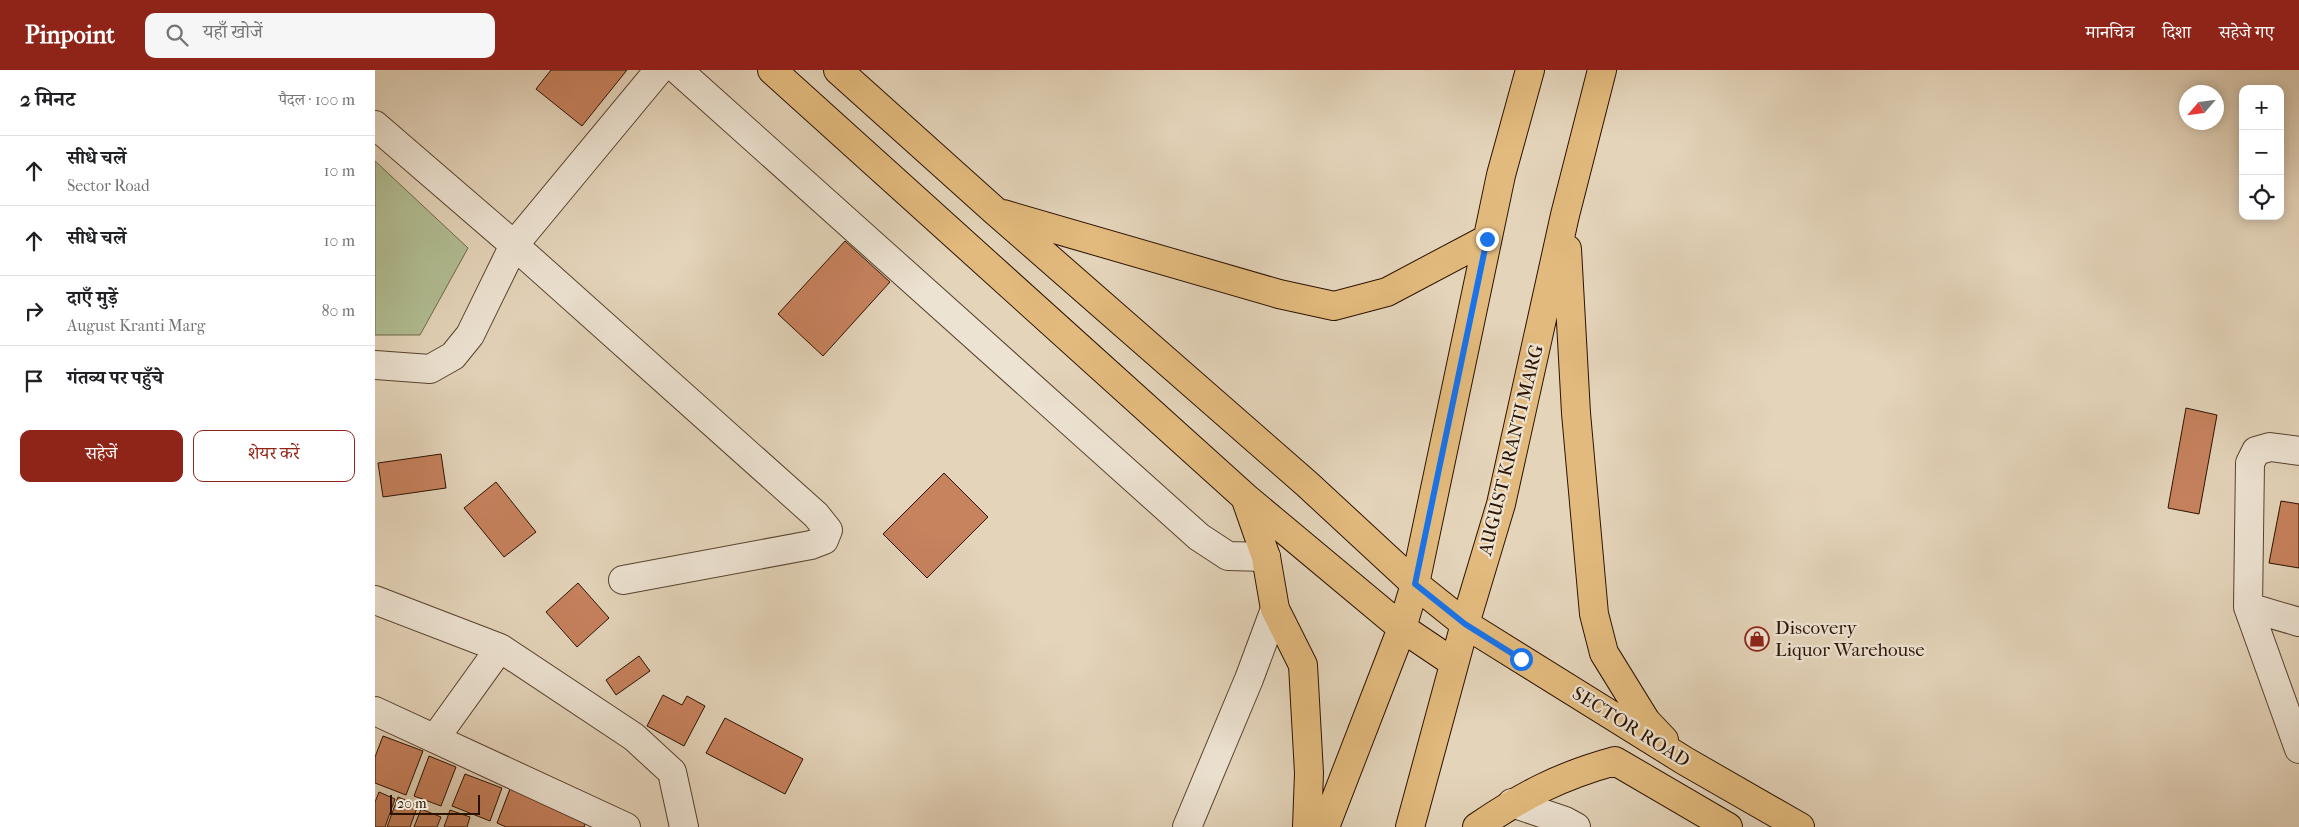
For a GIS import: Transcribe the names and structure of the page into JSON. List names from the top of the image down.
{
  "streets": {
    "main road": ["AUGUST KRANTI MARG", "SECTOR ROAD"]
  },
  "crossings": [
    ["AUGUST KRANTI MARG", "SECTOR ROAD"]
  ],
  "places": {
    "shop": ["Discovery Liquor Warehouse"]
  },
  "scale_bar": "20 m",
  "north": "bottom left",
  "page": {
    "header": "Pinpoint",
    "search": "यहाँ खोजें",
    "nav": ["मानचित्र", "दिशा", "सहेजे गए"],
    "heading": ["2 मिनट", "पैदल · 100 m"],
    "map_buttons": ["+", "−"],
    "list": [
      ["सीधे चलें", "Sector Road", "10 m"],
      ["सीधे चलें", "10 m"],
      ["दाएँ मुड़ें", "August Kranti Marg", "80 m"],
      "गंतव्य पर पहुँचे"
    ],
    "buttons": ["सहेजें", "शेयर करें"],
    "scale": "20 m"
  }
}
